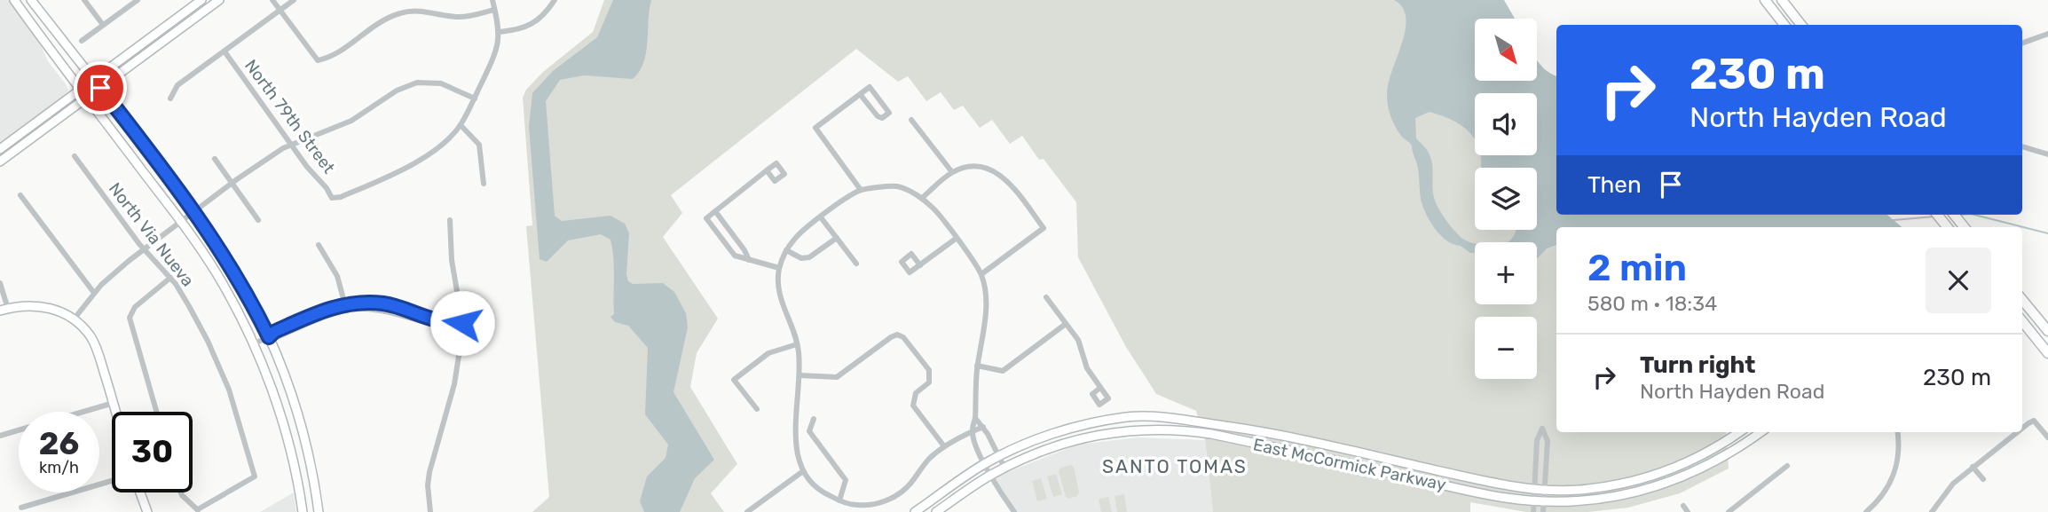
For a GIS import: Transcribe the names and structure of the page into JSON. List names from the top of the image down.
{
  "streets": {
    "main road": ["East McCormick Parkway"],
    "street": ["North 79th Street", "North Via Nueva"]
  },
  "districts": ["SANTO TOMAS"],
  "north": "bottom right",
  "page": {
    "map_buttons": ["+", "−"],
    "turn": ["230 m", "North Hayden Road"],
    "then": "Then",
    "heading": ["2 min", "580 m · 18:34"],
    "list": [
      {
        "name": "Turn right",
        "note": "North Hayden Road",
        "value": "230 m"
      }
    ],
    "speed": "26 km/h",
    "limit": "30"
  }
}
